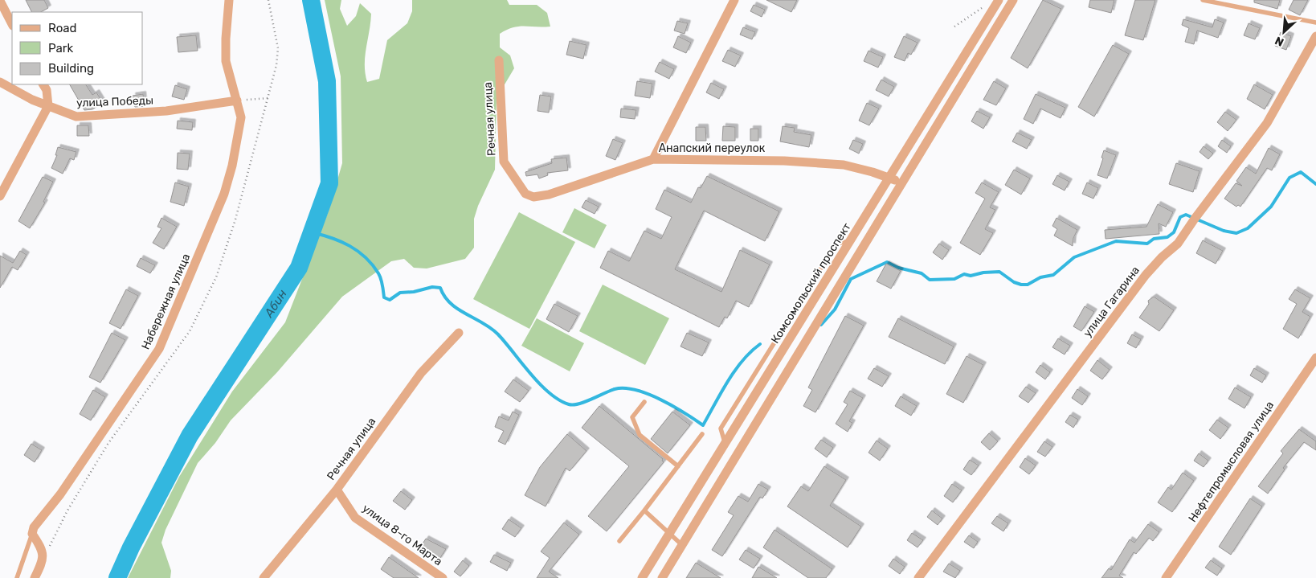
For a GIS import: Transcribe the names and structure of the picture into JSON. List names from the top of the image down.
{
  "streets": {
    "street": [
      "улица Победы",
      "Речная улица",
      "Анапский переулок",
      "Комсомольский проспект",
      "Набережная улица",
      "улица Гагарина",
      "Нефтепромысловая улица",
      "улица 8-го Марта"
    ]
  },
  "crossings": [
    ["улица Победы", "Набережная улица"],
    ["Речная улица", "Анапский переулок"],
    ["Речная улица", "улица 8-го Марта"],
    ["Анапский переулок", "Комсомольский проспект"]
  ],
  "water": ["Абин"],
  "legend": ["Road", "Park", "Building"],
  "north": "bottom left"
}
